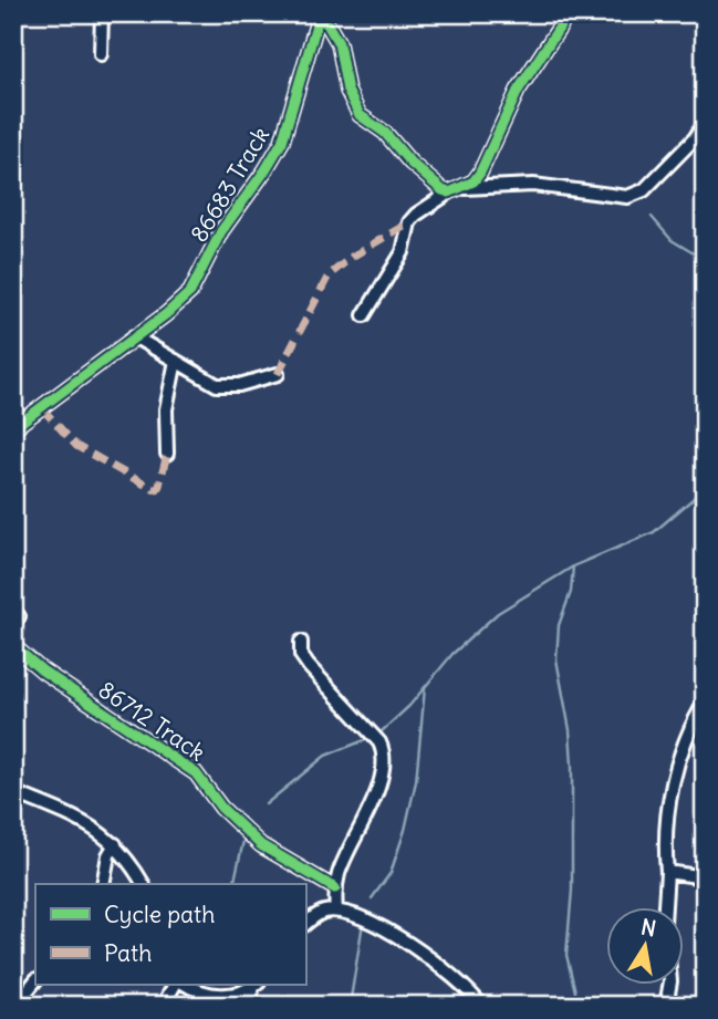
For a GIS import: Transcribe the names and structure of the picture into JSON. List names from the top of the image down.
{
  "streets": {
    "street": ["86683 Track", "86712 Track"]
  },
  "legend": ["Cycle path", "Path"],
  "north": "top"
}
